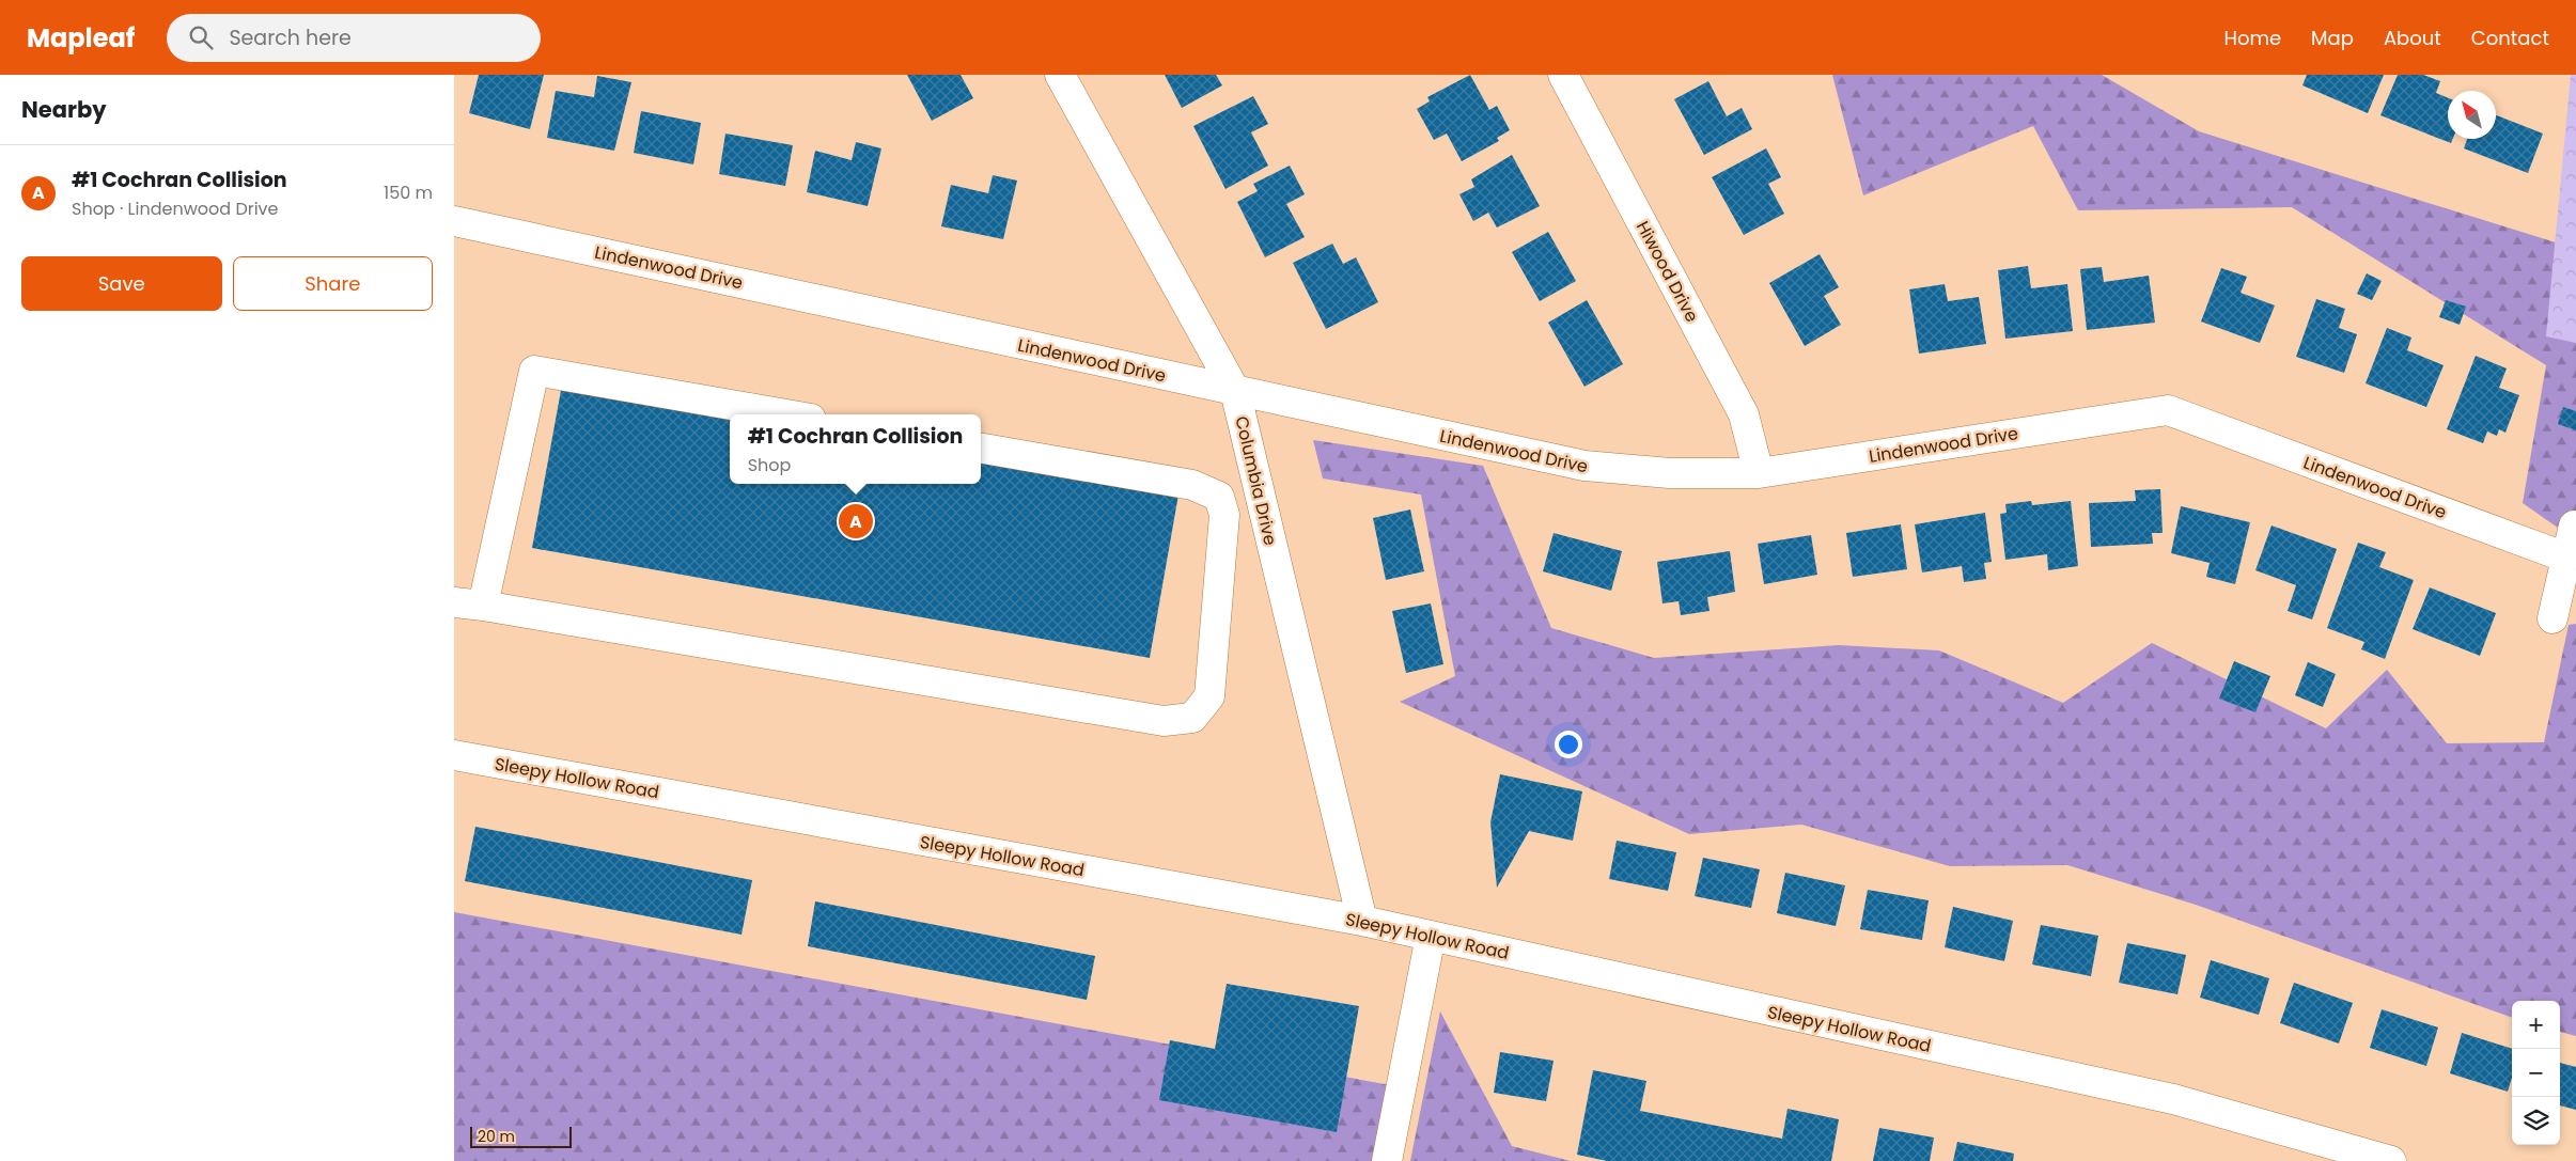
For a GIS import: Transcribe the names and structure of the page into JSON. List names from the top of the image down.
{
  "streets": {
    "street": [
      "Lindenwood Drive",
      "Hiwood Drive",
      "Columbia Drive",
      "Sleepy Hollow Road"
    ]
  },
  "crossings": [
    ["Lindenwood Drive", "Hiwood Drive"],
    ["Lindenwood Drive", "Columbia Drive"],
    ["Columbia Drive", "Sleepy Hollow Road"]
  ],
  "scale_bar": "20 m",
  "north": "top left",
  "page": {
    "header": "Mapleaf",
    "search": "Search here",
    "nav": [
      "Home",
      "Map",
      "About",
      "Contact"
    ],
    "heading": "Nearby",
    "list": [
      {
        "mark": "A",
        "name": "#1 Cochran Collision",
        "note": "Shop · Lindenwood Drive",
        "value": "150 m"
      }
    ],
    "buttons": ["Save", "Share"],
    "popup": ["#1 Cochran Collision", "Shop"],
    "pins": "A",
    "map_buttons": ["+", "−"],
    "scale": "20 m"
  }
}
